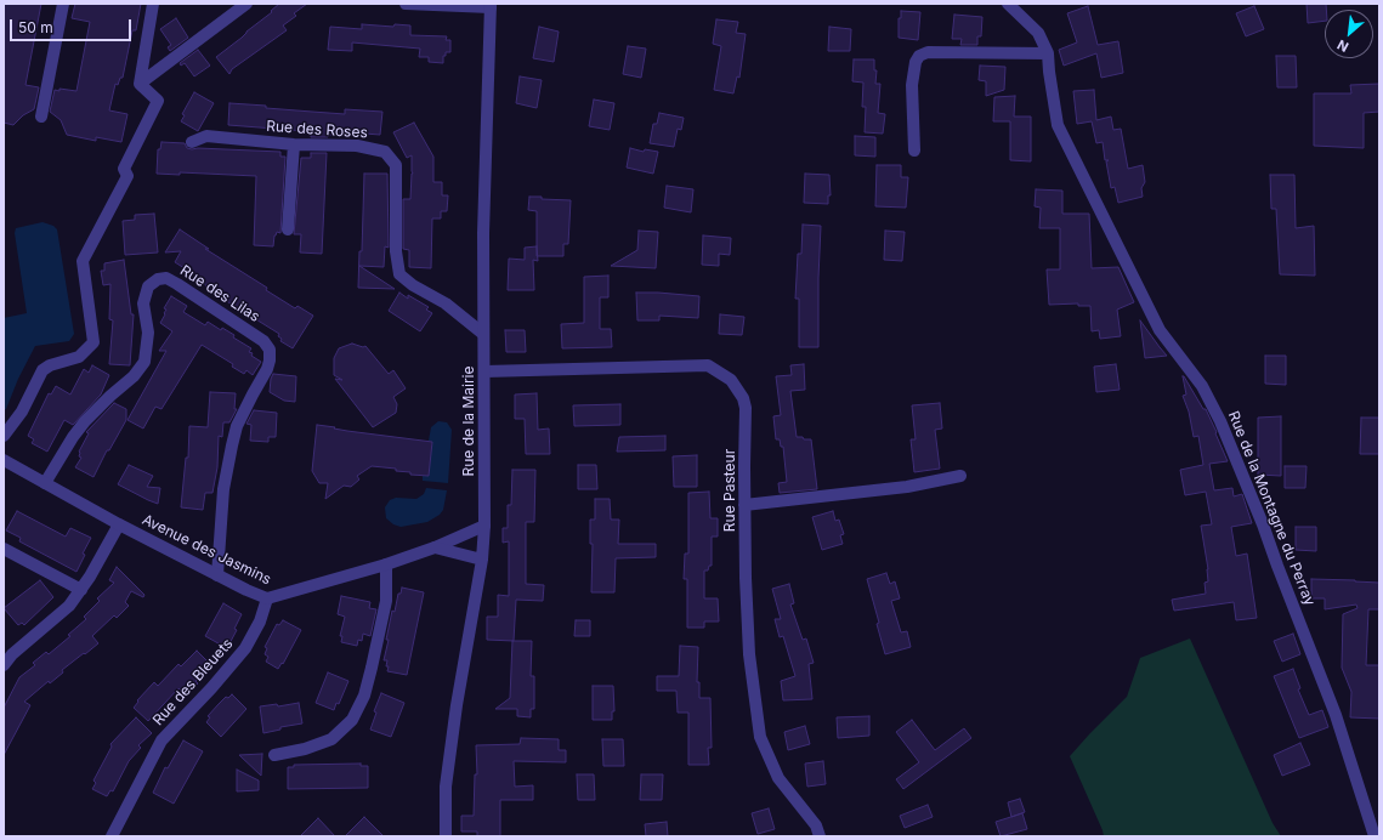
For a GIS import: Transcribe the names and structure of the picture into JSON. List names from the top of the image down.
{
  "streets": {
    "street": [
      "Rue des Roses",
      "Rue des Lilas",
      "Rue de la Mairie",
      "Rue Pasteur",
      "Rue de la Montagne du Perray",
      "Avenue des Jasmins",
      "Rue des Bleuets"
    ]
  },
  "crossings": [
    ["Rue des Roses", "Rue de la Mairie"],
    ["Rue des Lilas", "Avenue des Jasmins"],
    ["Rue de la Mairie", "Rue Pasteur"],
    ["Rue de la Mairie", "Avenue des Jasmins"],
    ["Avenue des Jasmins", "Rue des Bleuets"]
  ],
  "scale_bar": "50 m",
  "north": "bottom left"
}
